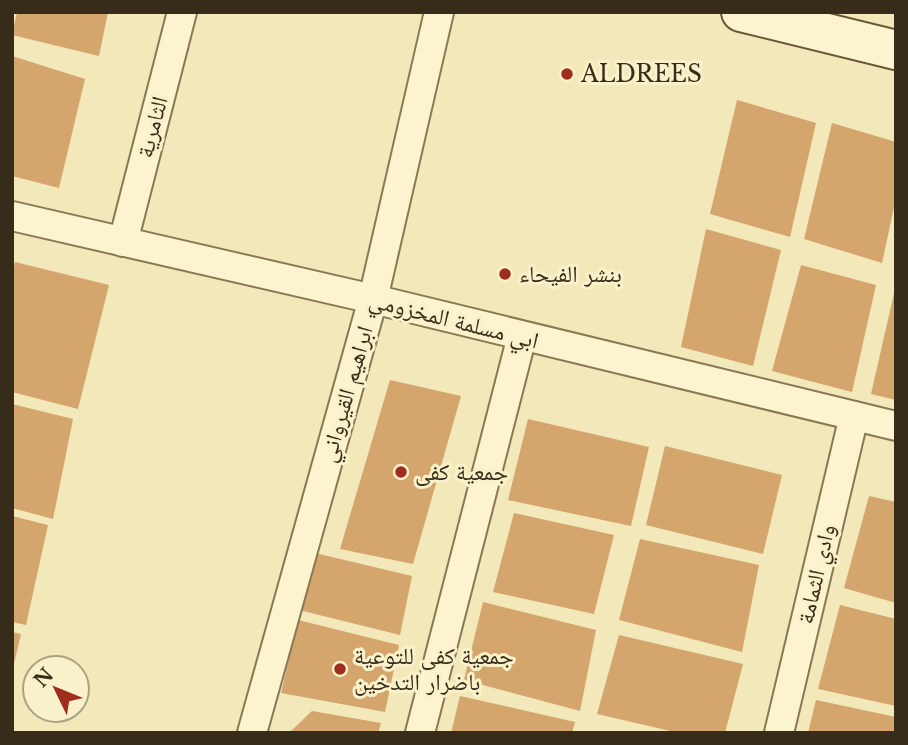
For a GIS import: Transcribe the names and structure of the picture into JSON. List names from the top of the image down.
{
  "streets": {
    "street": [
      "الثامرية",
      "ابي مسلمة المخزومي",
      "ابراهيم القيرواني",
      "وادي الثمامة"
    ]
  },
  "crossings": [
    ["الثامرية", "ابي مسلمة المخزومي"],
    ["ابي مسلمة المخزومي", "ابراهيم القيرواني"],
    ["ابي مسلمة المخزومي", "وادي الثمامة"]
  ],
  "places": [
    "ALDREES",
    "بنشر الفيحاء",
    "جمعية كفى",
    "جمعية كفى للتوعية باضرار التدخين"
  ],
  "north": "top left"
}
